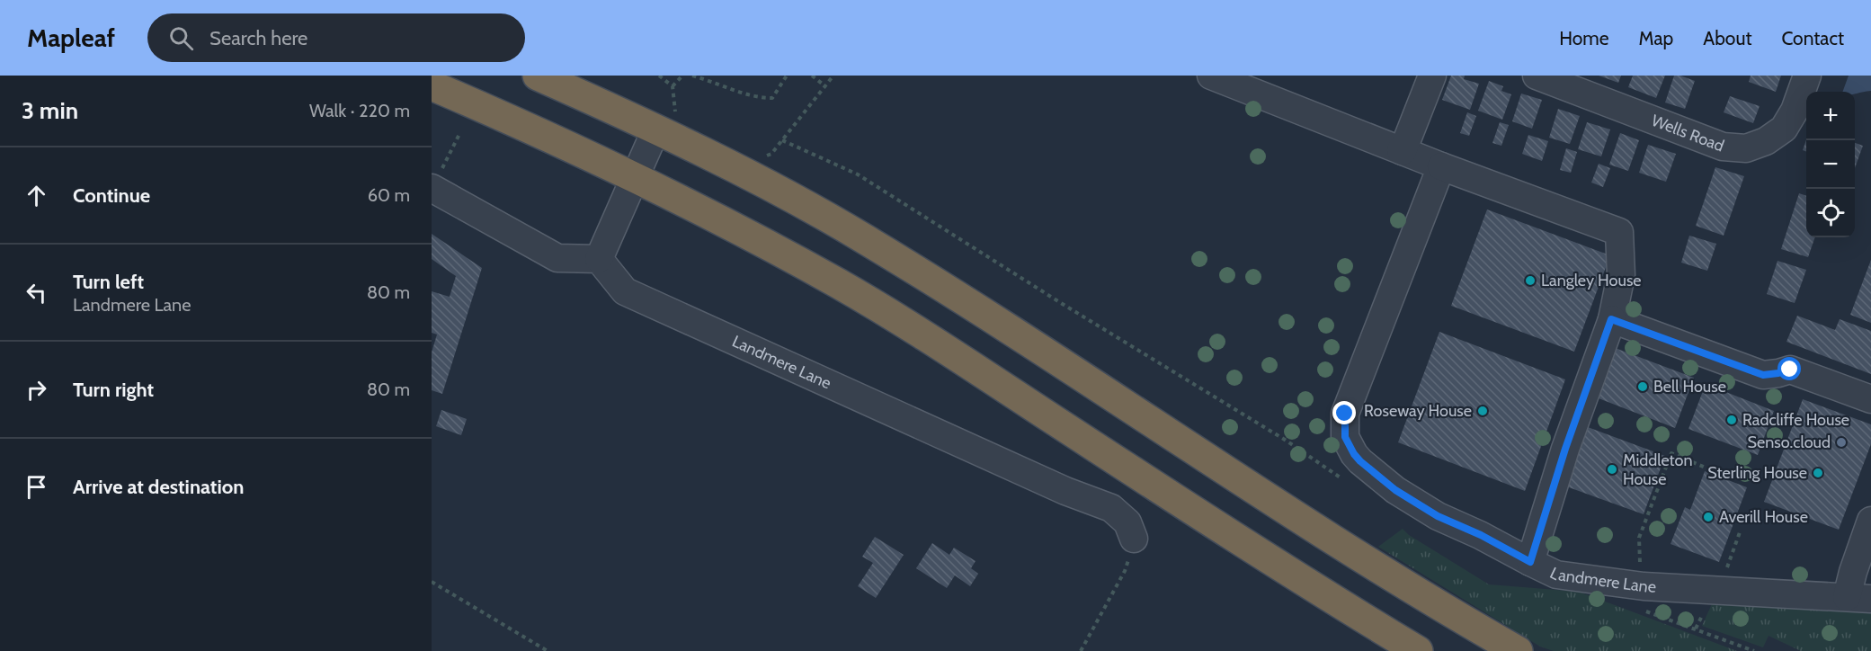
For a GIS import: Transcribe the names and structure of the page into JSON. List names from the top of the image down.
{
  "streets": {
    "street": ["Wells Road", "Landmere Lane"]
  },
  "places": [
    "Langley House",
    "Bell House",
    "Roseway House",
    "Radcliffe House",
    "Senso.cloud",
    "Middleton House",
    "Sterling House",
    "Averill House"
  ],
  "page": {
    "header": "Mapleaf",
    "search": "Search here",
    "nav": [
      "Home",
      "Map",
      "About",
      "Contact"
    ],
    "heading": ["3 min", "Walk · 220 m"],
    "map_buttons": ["+", "−"],
    "list": [
      ["Continue", "60 m"],
      ["Turn left", "Landmere Lane", "80 m"],
      ["Turn right", "80 m"],
      "Arrive at destination"
    ]
  }
}
